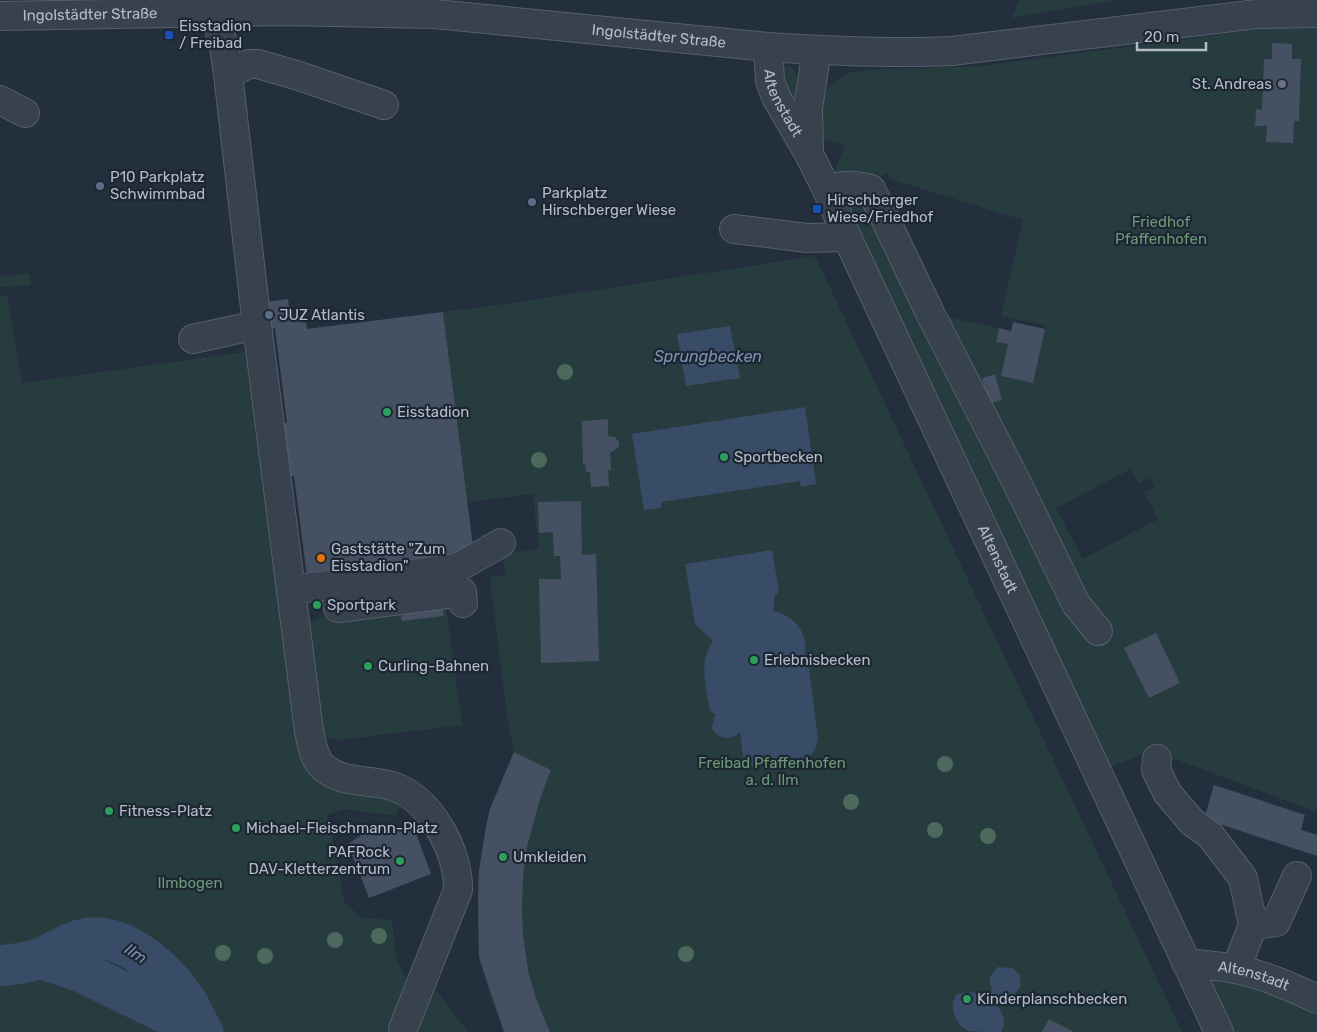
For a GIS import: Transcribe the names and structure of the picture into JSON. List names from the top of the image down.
{
  "streets": {
    "street": ["Ingolstädter Straße", "Altenstadt"]
  },
  "crossings": [
    ["Ingolstädter Straße", "Altenstadt"]
  ],
  "water": ["Sprungbecken", "Ilm"],
  "parks": ["Friedhof Pfaffenhofen", "Freibad Pfaffenhofen a. d. Ilm", "Ilmbogen"],
  "places": {
    "transit": ["Eisstadion / Freibad", "Hirschberger Wiese/Friedhof"],
    "other": [
      "St. Andreas",
      "P10 Parkplatz Schwimmbad",
      "Parkplatz Hirschberger Wiese",
      "JUZ Atlantis",
      "Eisstadion",
      "Sportbecken",
      "Gaststätte \"Zum Eisstadion\"",
      "Sportpark",
      "Erlebnisbecken",
      "Curling-Bahnen",
      "Fitness-Platz",
      "Michael-Fleischmann-Platz",
      "Umkleiden",
      "PAFRock DAV-Kletterzentrum",
      "Kinderplanschbecken"
    ]
  },
  "scale_bar": "20 m"
}
